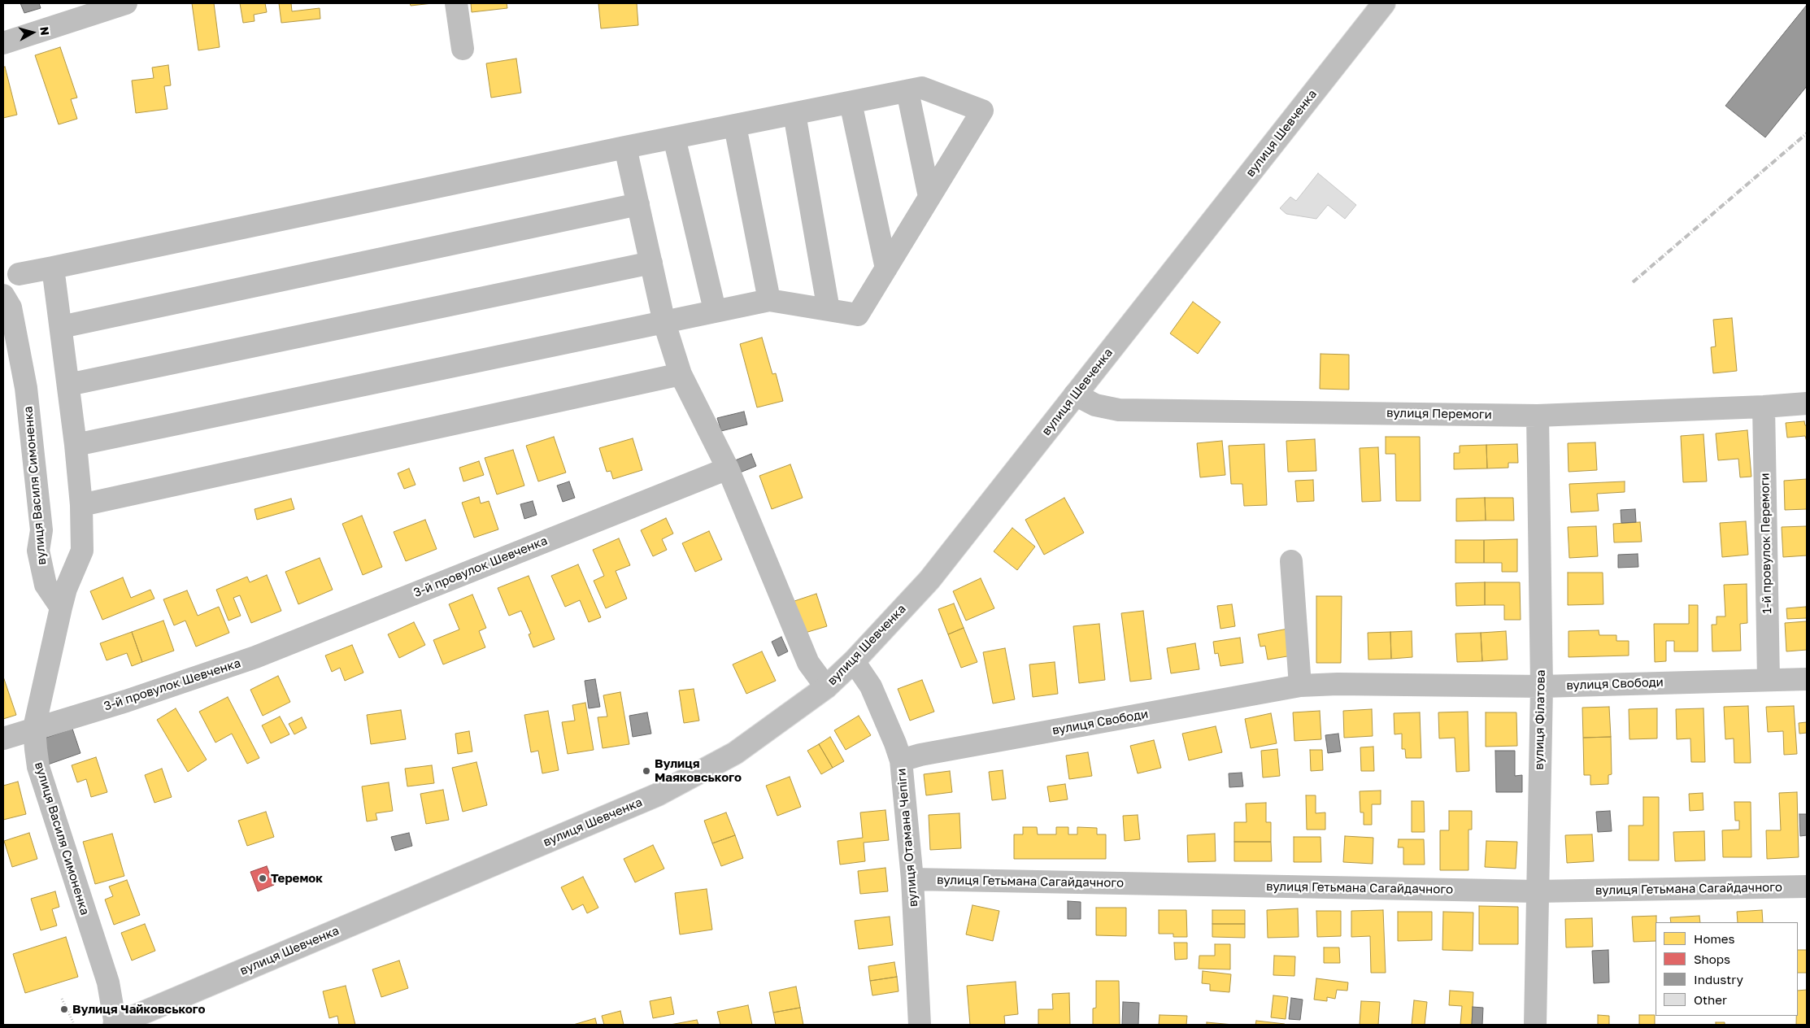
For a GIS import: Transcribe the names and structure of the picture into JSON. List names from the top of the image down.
{
  "streets": {
    "street": [
      "вулиця Шевченка",
      "вулиця Перемоги",
      "вулиця Василя Симоненка",
      "1-й провулок Перемоги",
      "3-й провулок Шевченка",
      "вулиця Свободи",
      "вулиця Філатова",
      "вулиця Отамана Чепіги",
      "вулиця Гетьмана Сагайдачного"
    ]
  },
  "crossings": [
    ["вулиця Шевченка", "вулиця Перемоги"],
    ["вулиця Шевченка", "вулиця Василя Симоненка"],
    ["вулиця Шевченка", "вулиця Отамана Чепіги"],
    ["вулиця Перемоги", "1-й провулок Перемоги"],
    ["вулиця Перемоги", "вулиця Філатова"],
    ["вулиця Василя Симоненка", "3-й провулок Шевченка"],
    ["1-й провулок Перемоги", "вулиця Свободи"],
    ["вулиця Свободи", "вулиця Філатова"],
    ["вулиця Свободи", "вулиця Отамана Чепіги"],
    ["вулиця Філатова", "вулиця Гетьмана Сагайдачного"],
    ["вулиця Отамана Чепіги", "вулиця Гетьмана Сагайдачного"]
  ],
  "places": ["Вулиця Маяковського", "Теремок", "Вулиця Чайковського"],
  "legend": [
    "Homes",
    "Shops",
    "Industry",
    "Other"
  ],
  "north": "right"
}
